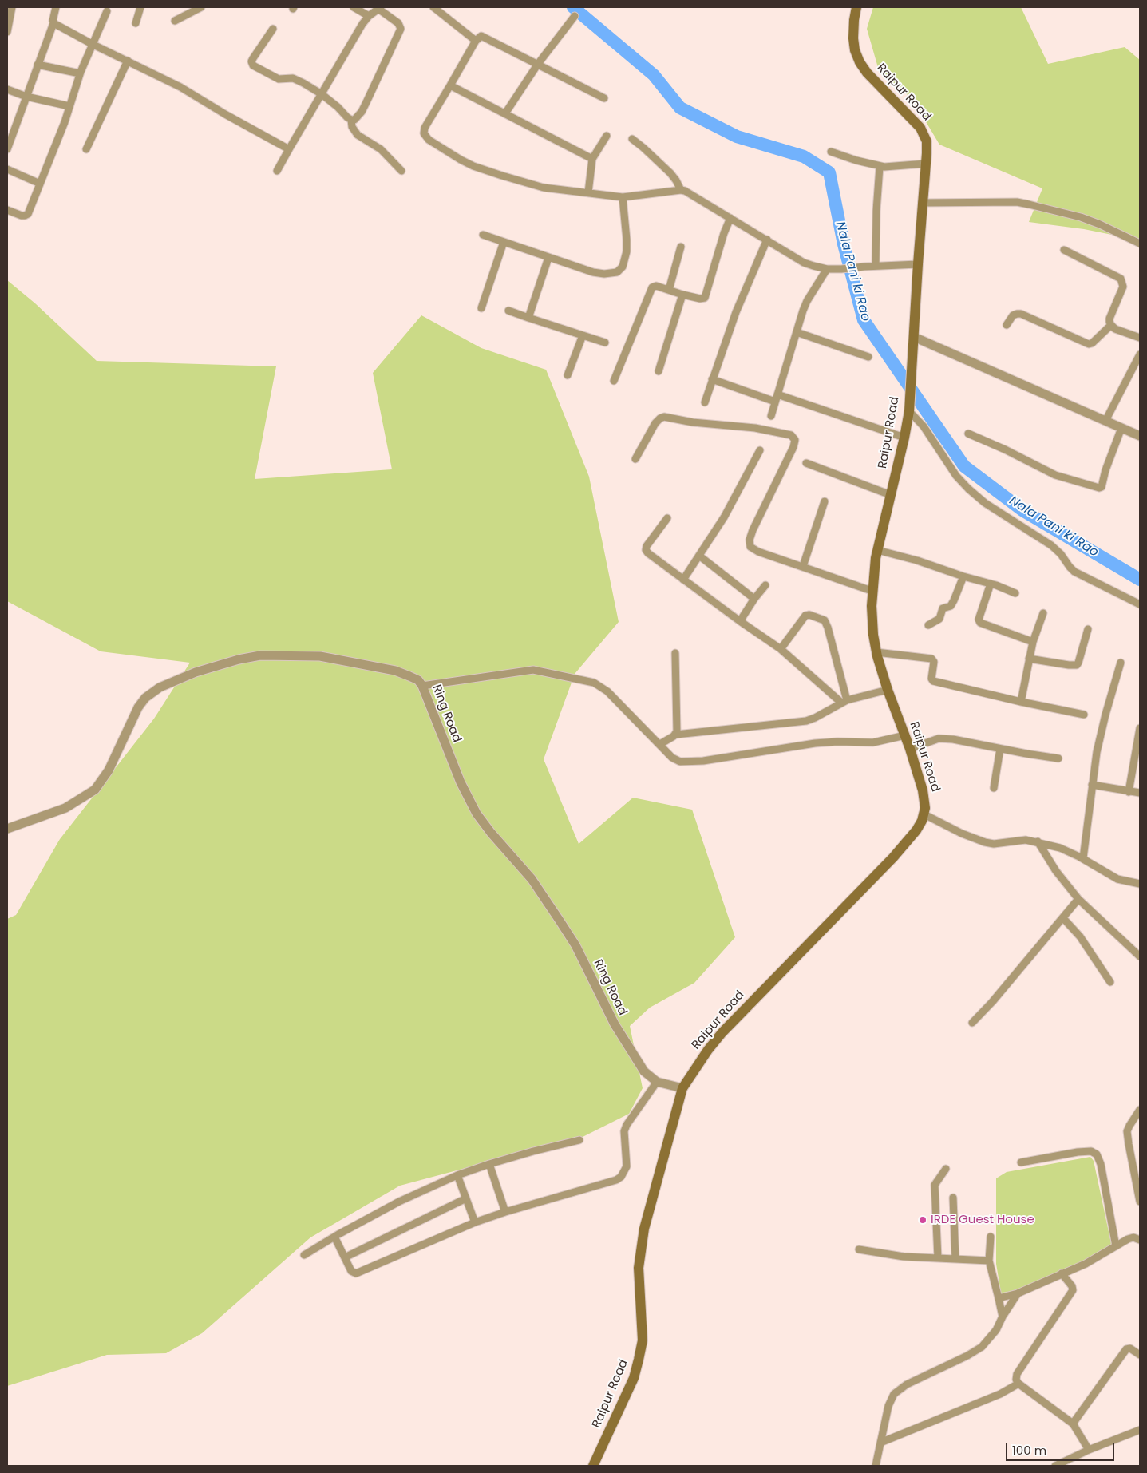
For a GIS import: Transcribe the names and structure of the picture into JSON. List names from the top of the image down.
{
  "streets": {
    "main road": ["Raipur Road"],
    "street": ["Ring Road"]
  },
  "water": ["Nala Pani ki Rao"],
  "places": ["IRDE Guest House"],
  "scale_bar": "100 m"
}
